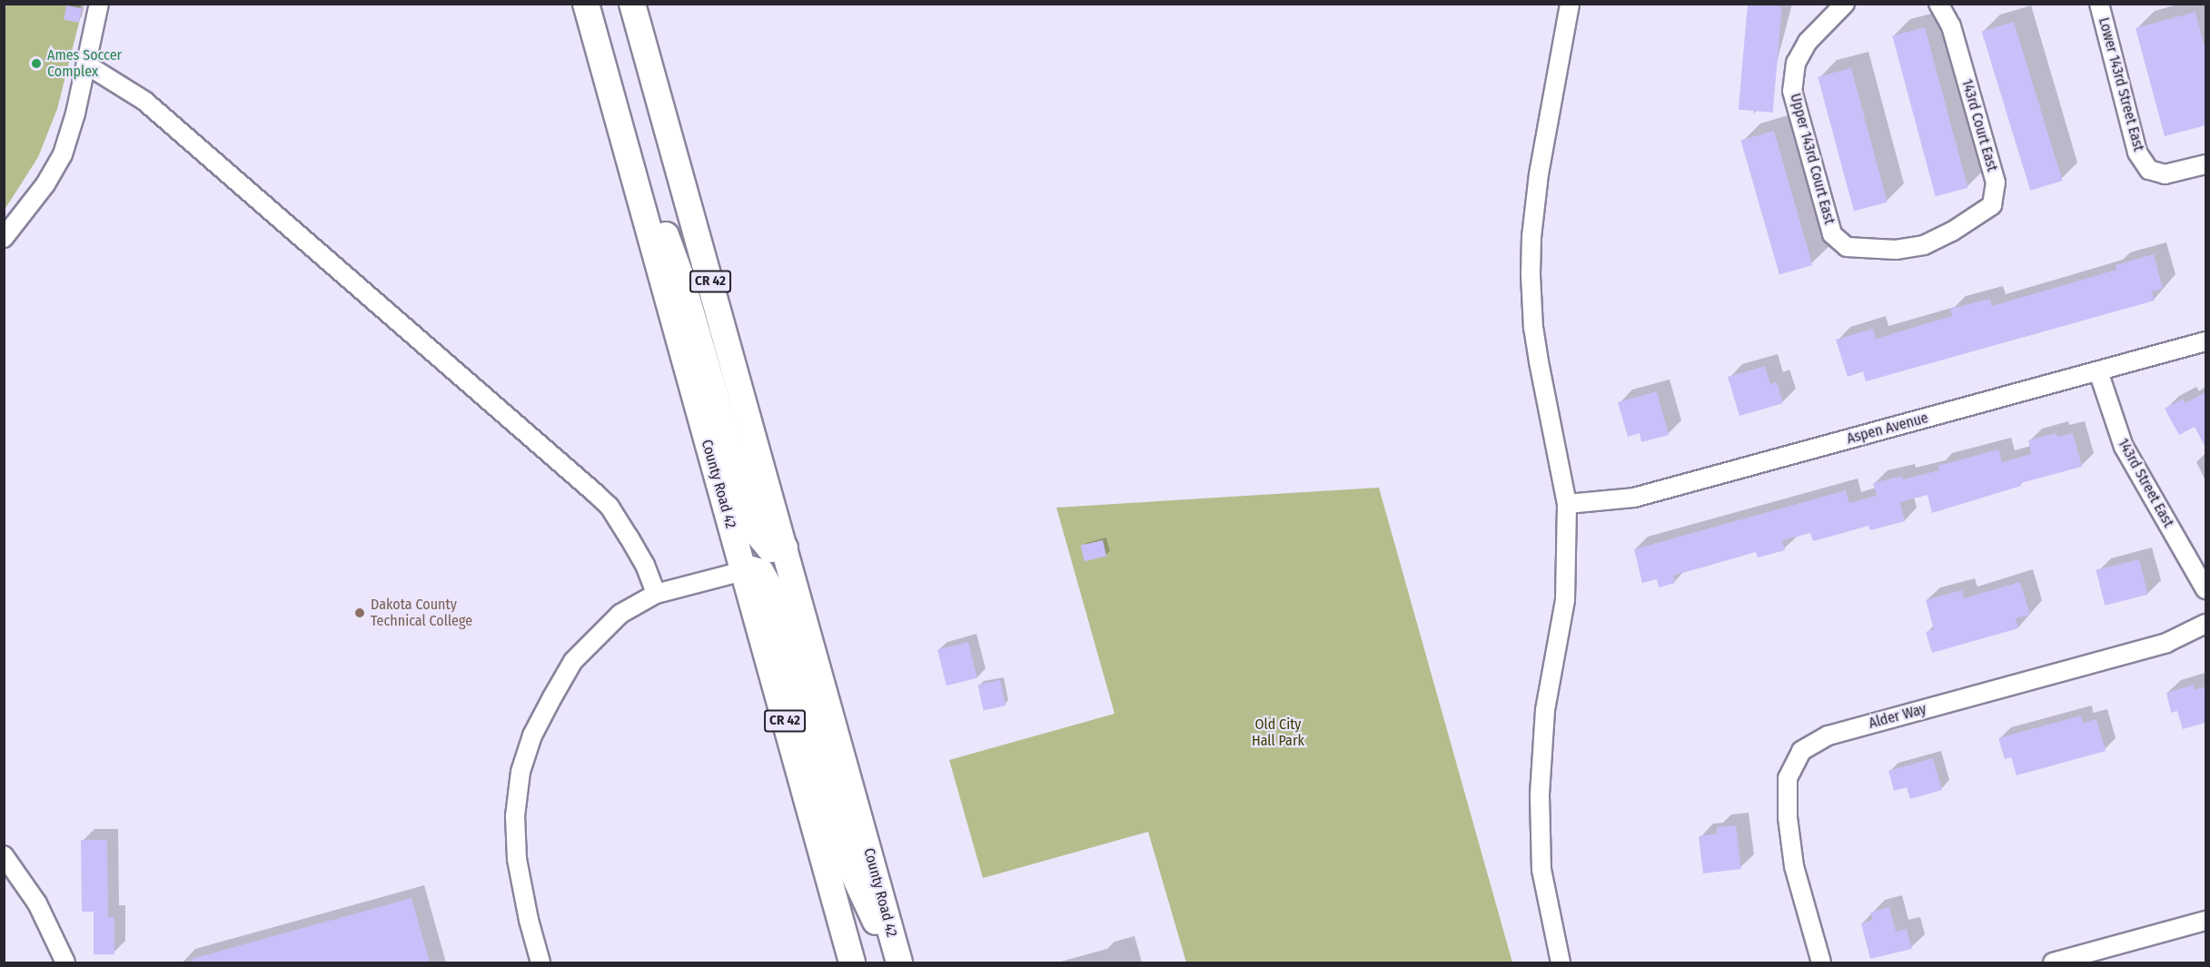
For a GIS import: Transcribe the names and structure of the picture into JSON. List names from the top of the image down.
{
  "streets": {
    "highway": ["CR 42", "County Road 42"],
    "street": [
      "Lower 143rd Street East",
      "143rd Court East",
      "Upper 143rd Court East",
      "Aspen Avenue",
      "143rd Street East",
      "Alder Way"
    ]
  },
  "crossings": [
    ["143rd Court East", "Upper 143rd Court East"],
    ["Aspen Avenue", "143rd Street East"]
  ],
  "parks": ["Old City Hall Park"],
  "places": ["Ames Soccer Complex", "Dakota County Technical College"]
}
